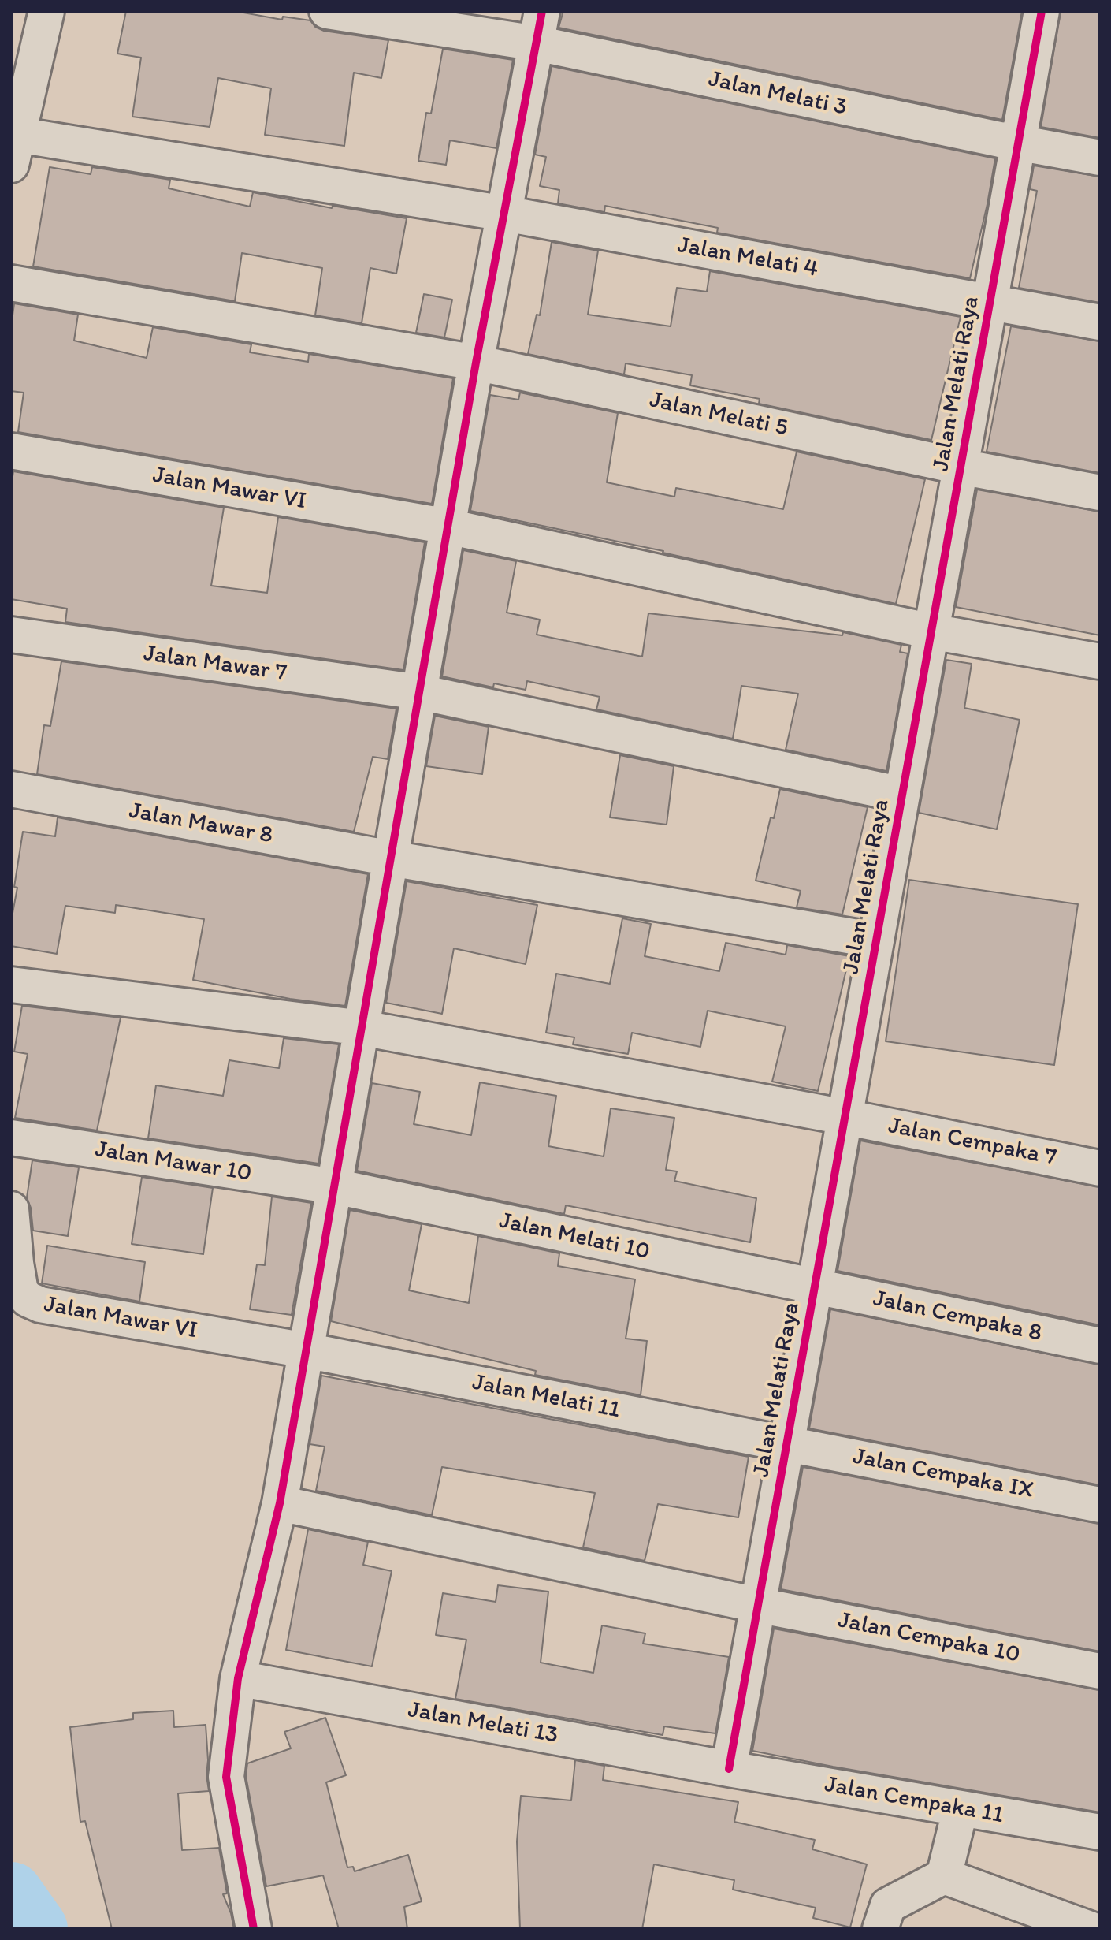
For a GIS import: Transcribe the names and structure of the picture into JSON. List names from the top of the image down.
{
  "streets": {
    "street": [
      "Jalan Melati 3",
      "Jalan Melati 4",
      "Jalan Melati Raya",
      "Jalan Melati 5",
      "Jalan Mawar VI",
      "Jalan Mawar 7",
      "Jalan Mawar 8",
      "Jalan Cempaka 7",
      "Jalan Mawar 10",
      "Jalan Melati 10",
      "Jalan Cempaka 8",
      "Jalan Melati 11",
      "Jalan Cempaka IX",
      "Jalan Cempaka 10",
      "Jalan Melati 13",
      "Jalan Cempaka 11"
    ]
  },
  "crossings": [
    ["Jalan Melati 3", "Jalan Melati Raya"],
    ["Jalan Melati 4", "Jalan Melati Raya"],
    ["Jalan Melati Raya", "Jalan Melati 5"],
    ["Jalan Melati Raya", "Jalan Mawar VI"],
    ["Jalan Melati Raya", "Jalan Mawar 7"],
    ["Jalan Melati Raya", "Jalan Mawar 8"],
    ["Jalan Melati Raya", "Jalan Cempaka 7"],
    ["Jalan Melati Raya", "Jalan Melati 10"],
    ["Jalan Melati Raya", "Jalan Cempaka 8"],
    ["Jalan Melati Raya", "Jalan Melati 11"],
    ["Jalan Melati Raya", "Jalan Cempaka IX"],
    ["Jalan Melati Raya", "Jalan Cempaka 10"],
    ["Jalan Melati Raya", "Jalan Melati 13"],
    ["Jalan Melati Raya", "Jalan Cempaka 11"],
    ["Jalan Mawar VI", "Jalan Melati 11"],
    ["Jalan Mawar 10", "Jalan Melati 10"],
    ["Jalan Melati 10", "Jalan Cempaka 8"],
    ["Jalan Melati 11", "Jalan Cempaka IX"],
    ["Jalan Melati 13", "Jalan Cempaka 11"]
  ]
}
